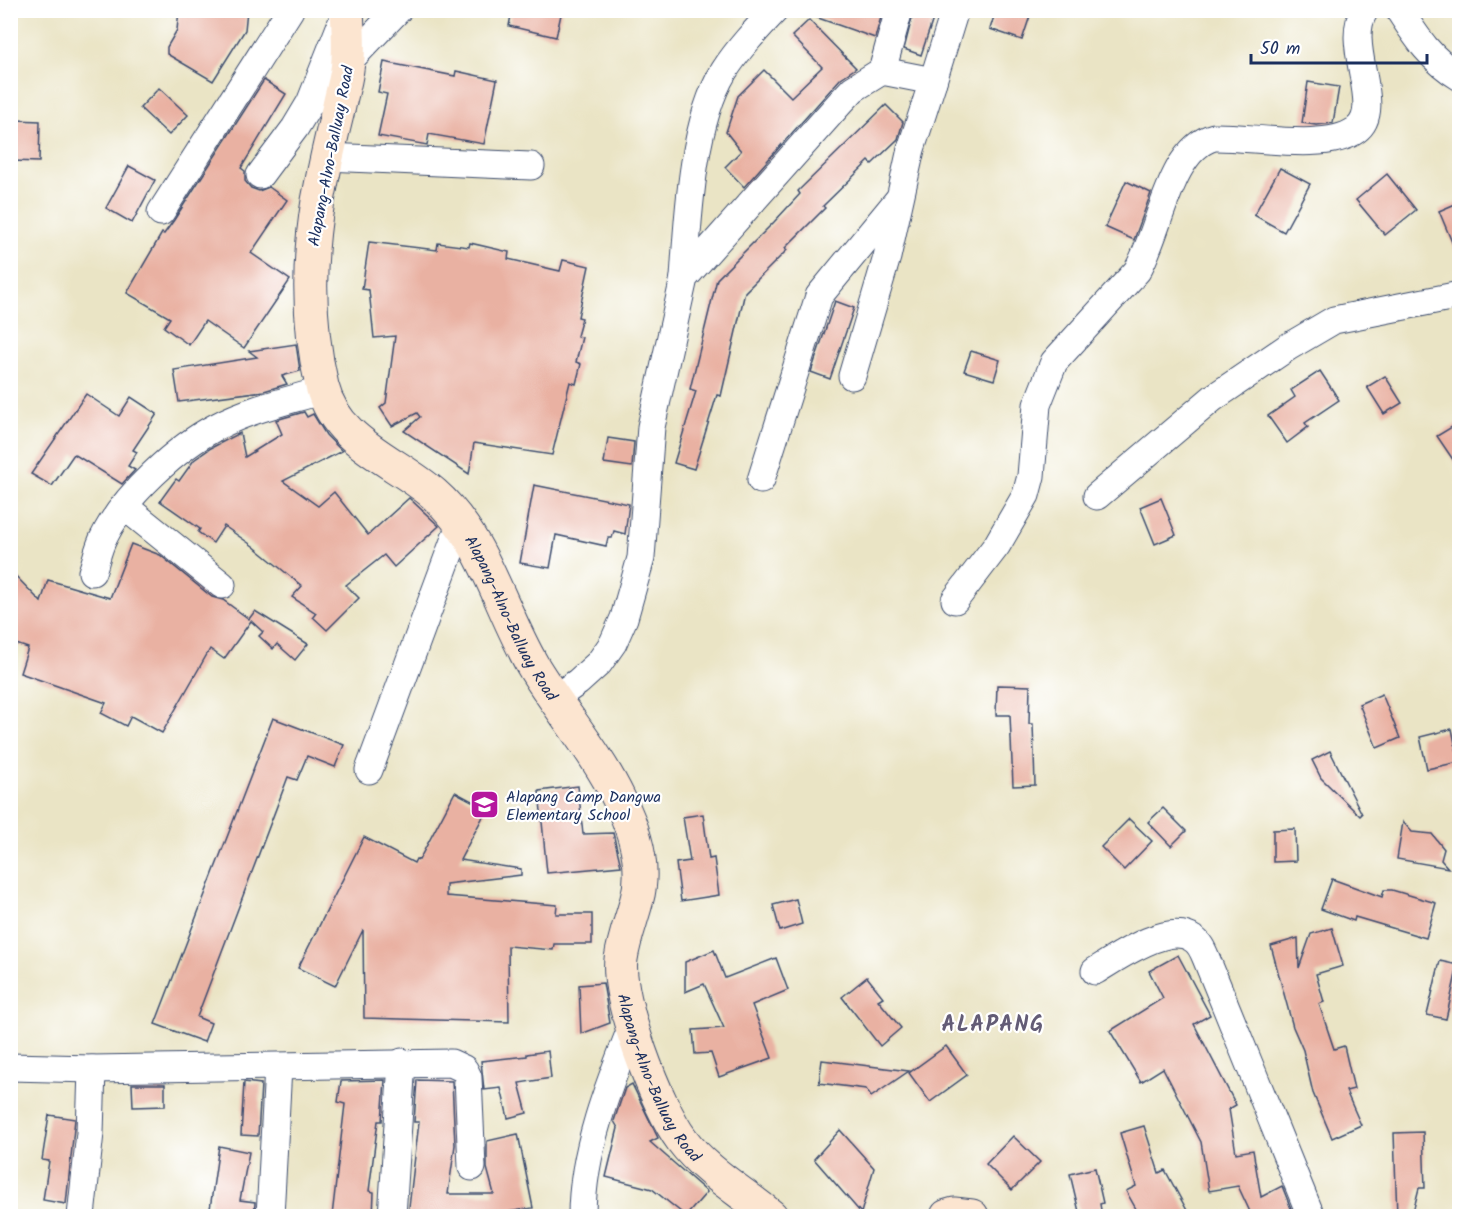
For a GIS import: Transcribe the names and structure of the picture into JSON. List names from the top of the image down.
{
  "streets": {
    "main road": ["Alapang-Alno-Balluay Road"]
  },
  "districts": ["ALAPANG"],
  "places": {
    "school or university": ["Alapang Camp Dangwa Elementary School"]
  },
  "scale_bar": "50 m"
}
